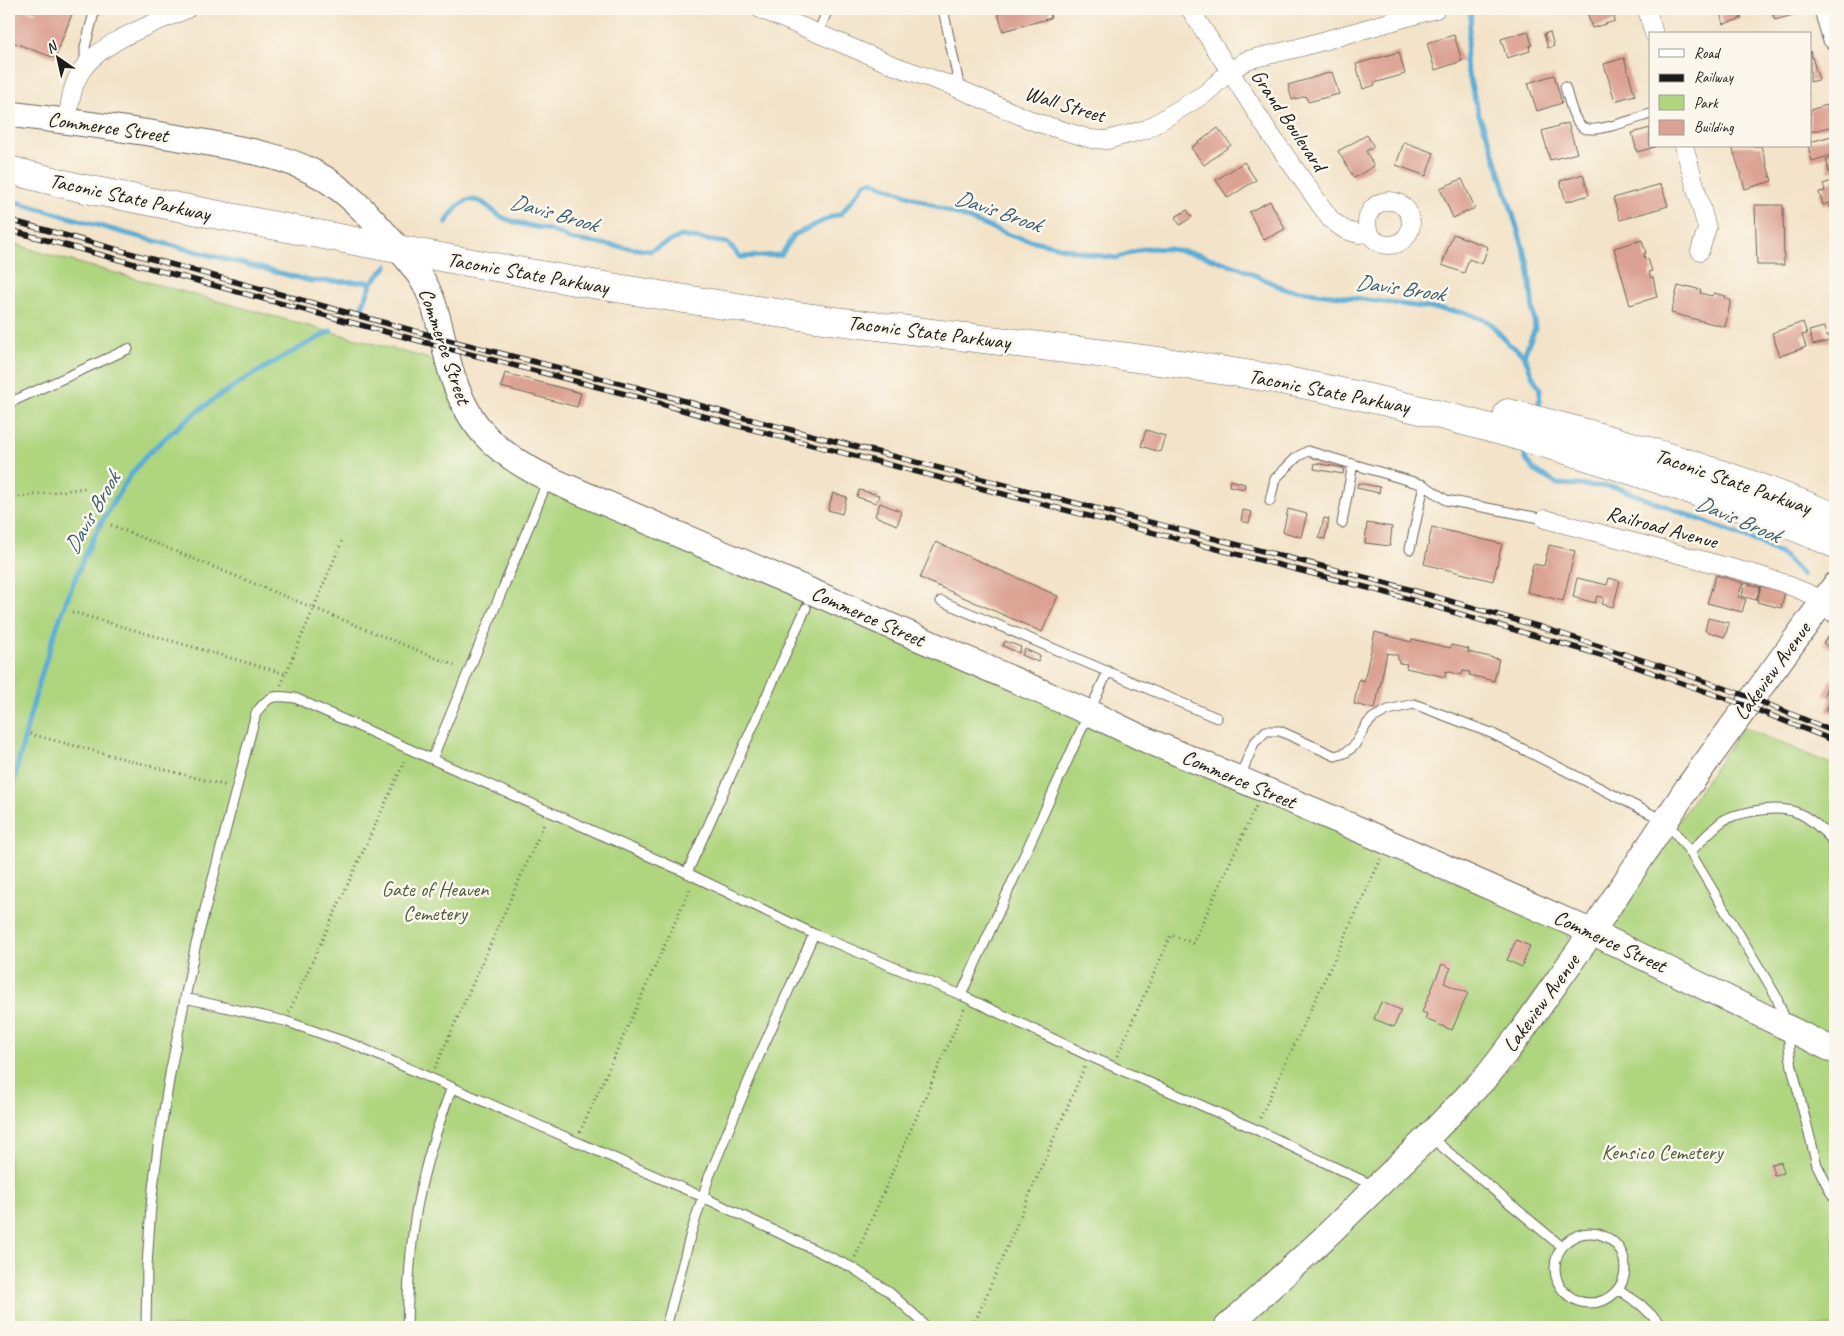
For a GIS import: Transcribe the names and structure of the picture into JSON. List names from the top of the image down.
{
  "streets": {
    "highway": ["Taconic State Parkway"],
    "street": [
      "Wall Street",
      "Grand Boulevard",
      "Commerce Street",
      "Railroad Avenue",
      "Lakeview Avenue"
    ]
  },
  "crossings": [
    ["Wall Street", "Grand Boulevard"],
    ["Commerce Street", "Taconic State Parkway"],
    ["Commerce Street", "Lakeview Avenue"],
    ["Railroad Avenue", "Lakeview Avenue"]
  ],
  "water": ["Davis Brook"],
  "parks": ["Gate of Heaven Cemetery", "Kensico Cemetery"],
  "legend": [
    "Road",
    "Railway",
    "Park",
    "Building"
  ],
  "north": "top left"
}
